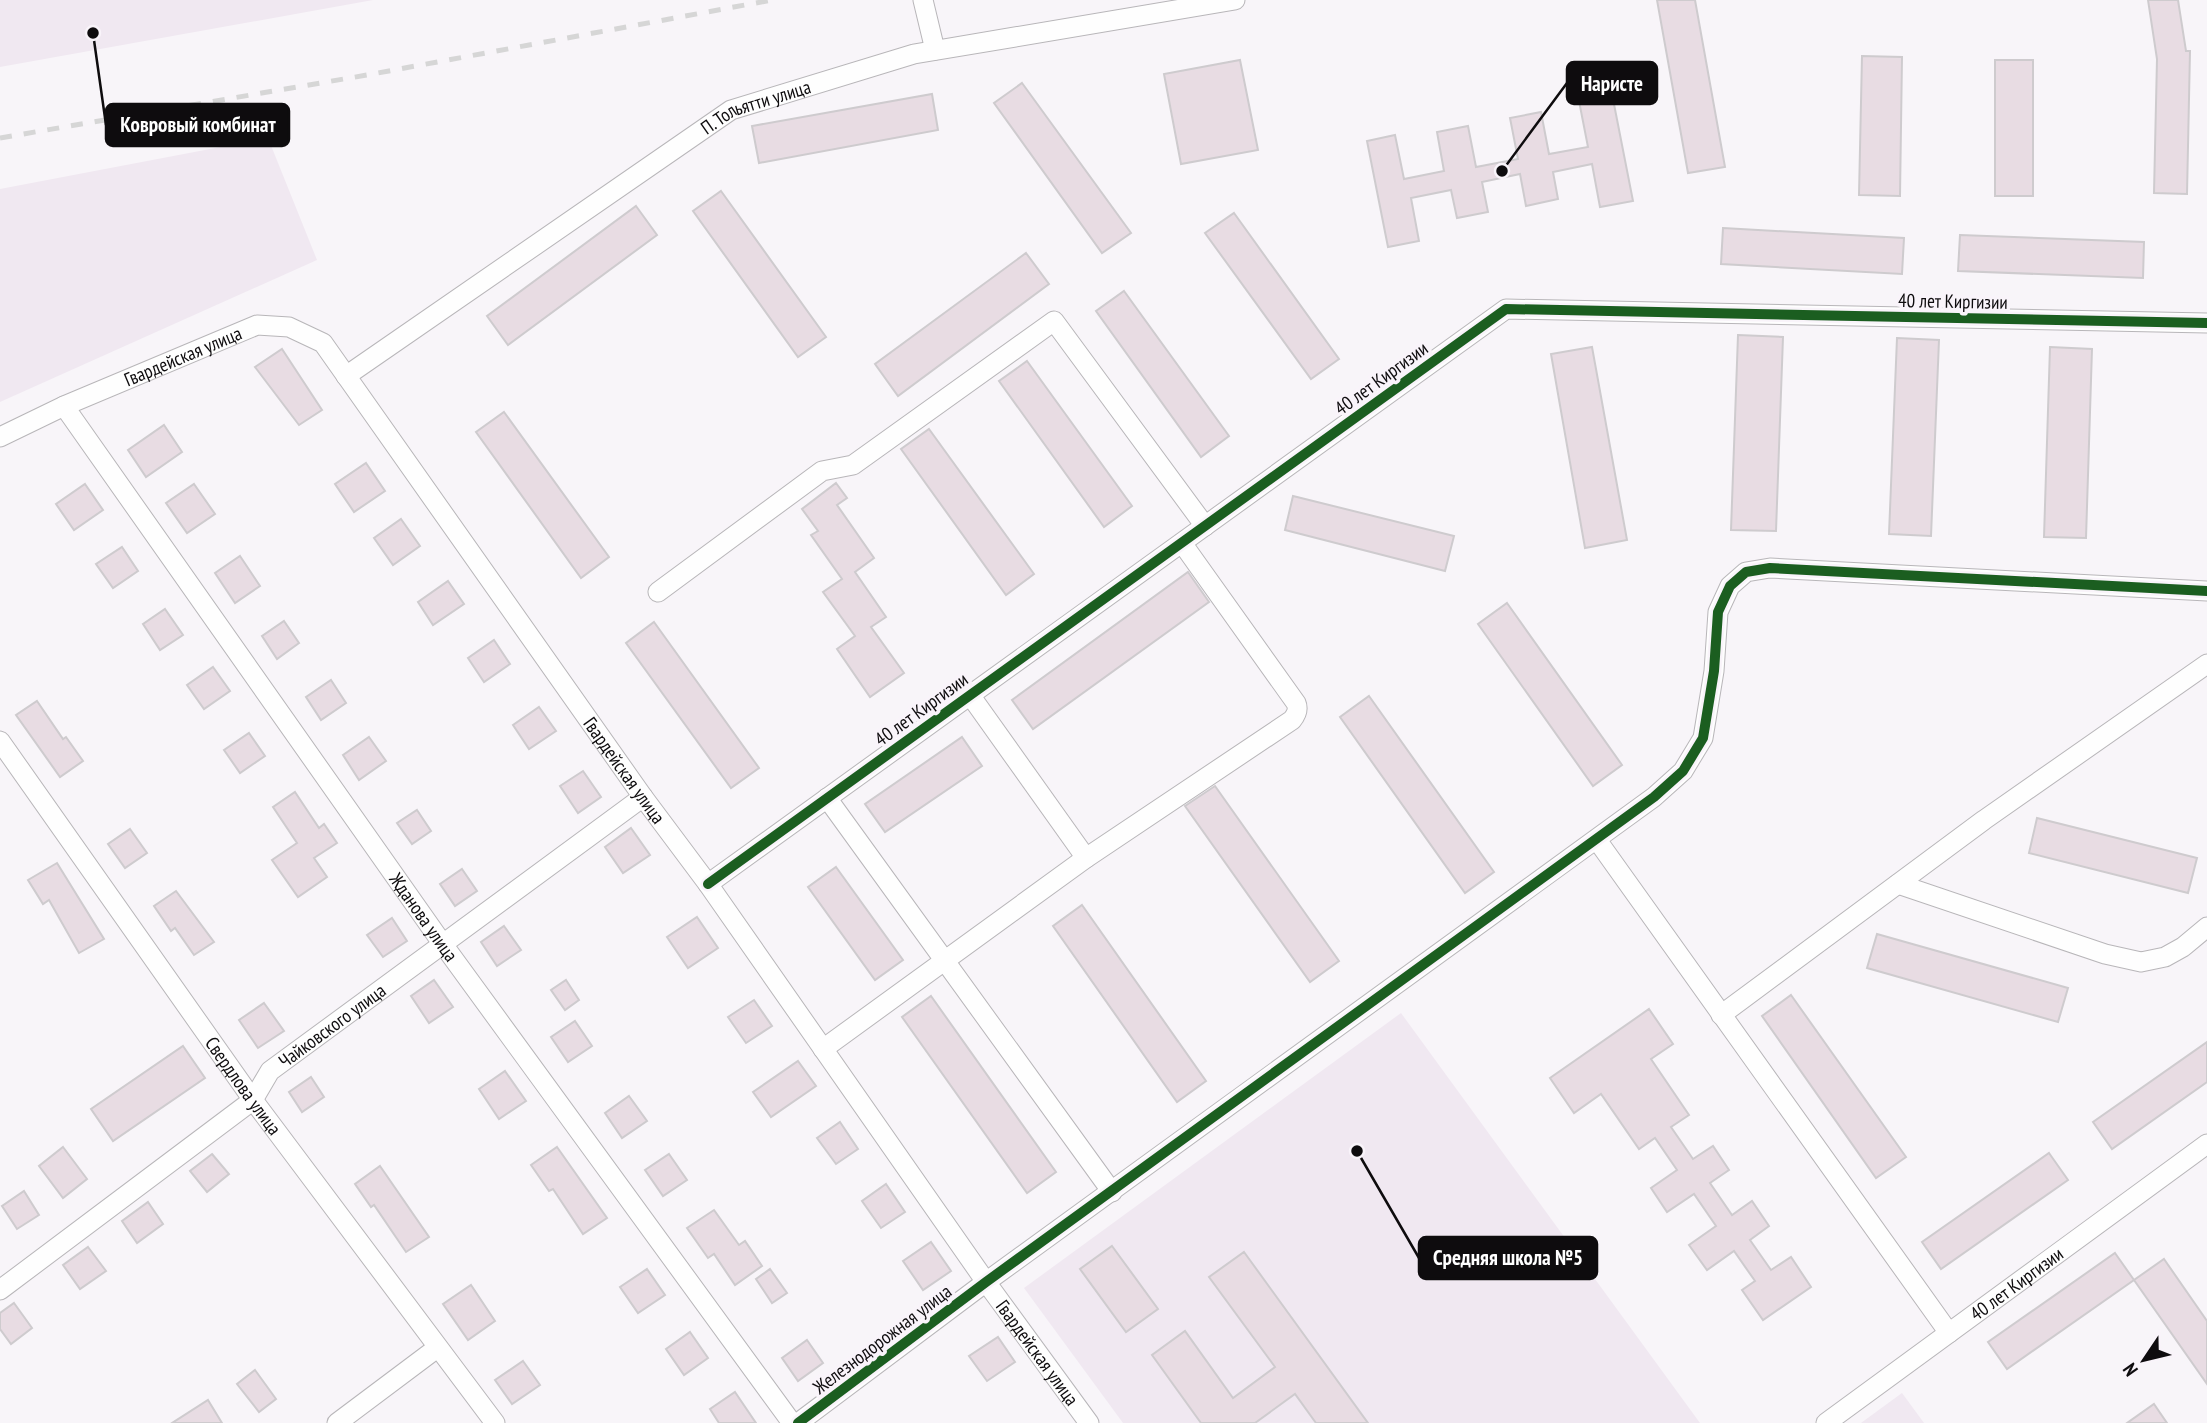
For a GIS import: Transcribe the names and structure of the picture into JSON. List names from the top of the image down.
{
  "streets": {
    "street": [
      "П. Тольятти улица",
      "40 лет Киргизии",
      "Гвардейская улица",
      "Жданова улица",
      "Чайковского улица",
      "Свердлова улица",
      "Железнодорожная улица"
    ]
  },
  "crossings": [
    ["П. Тольятти улица", "Гвардейская улица"],
    ["40 лет Киргизии", "Гвардейская улица"],
    ["Гвардейская улица", "Жданова улица"],
    ["Гвардейская улица", "Чайковского улица"],
    ["Гвардейская улица", "Железнодорожная улица"],
    ["Жданова улица", "Чайковского улица"],
    ["Чайковского улица", "Свердлова улица"]
  ],
  "places": ["Ковровый комбинат", "Наристе", "Средняя школа №5"],
  "north": "bottom left"
}
